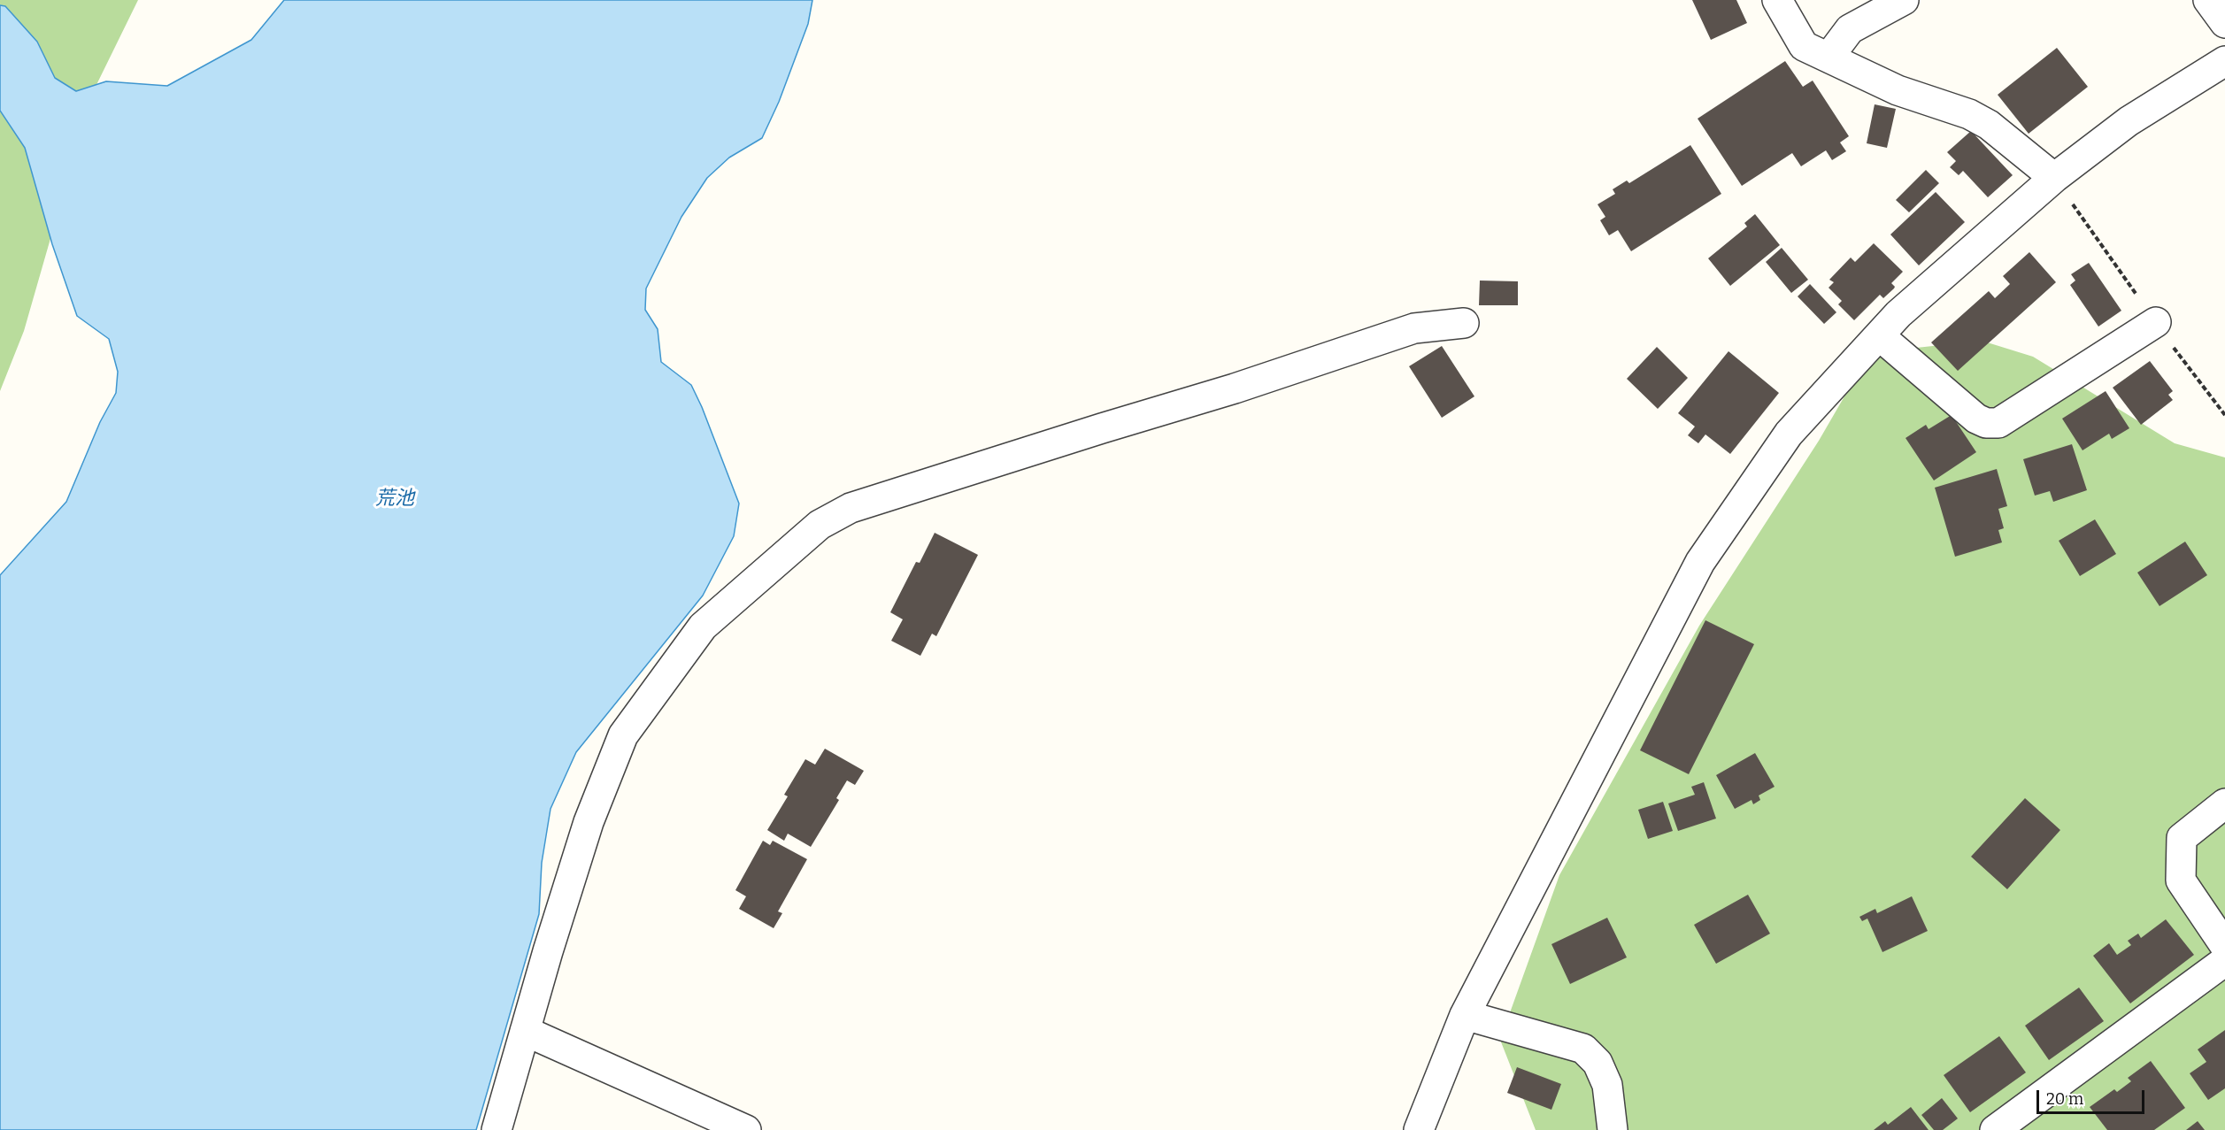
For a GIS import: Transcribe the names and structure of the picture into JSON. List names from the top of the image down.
{
  "water": ["荒池"],
  "scale_bar": "20 m"
}
